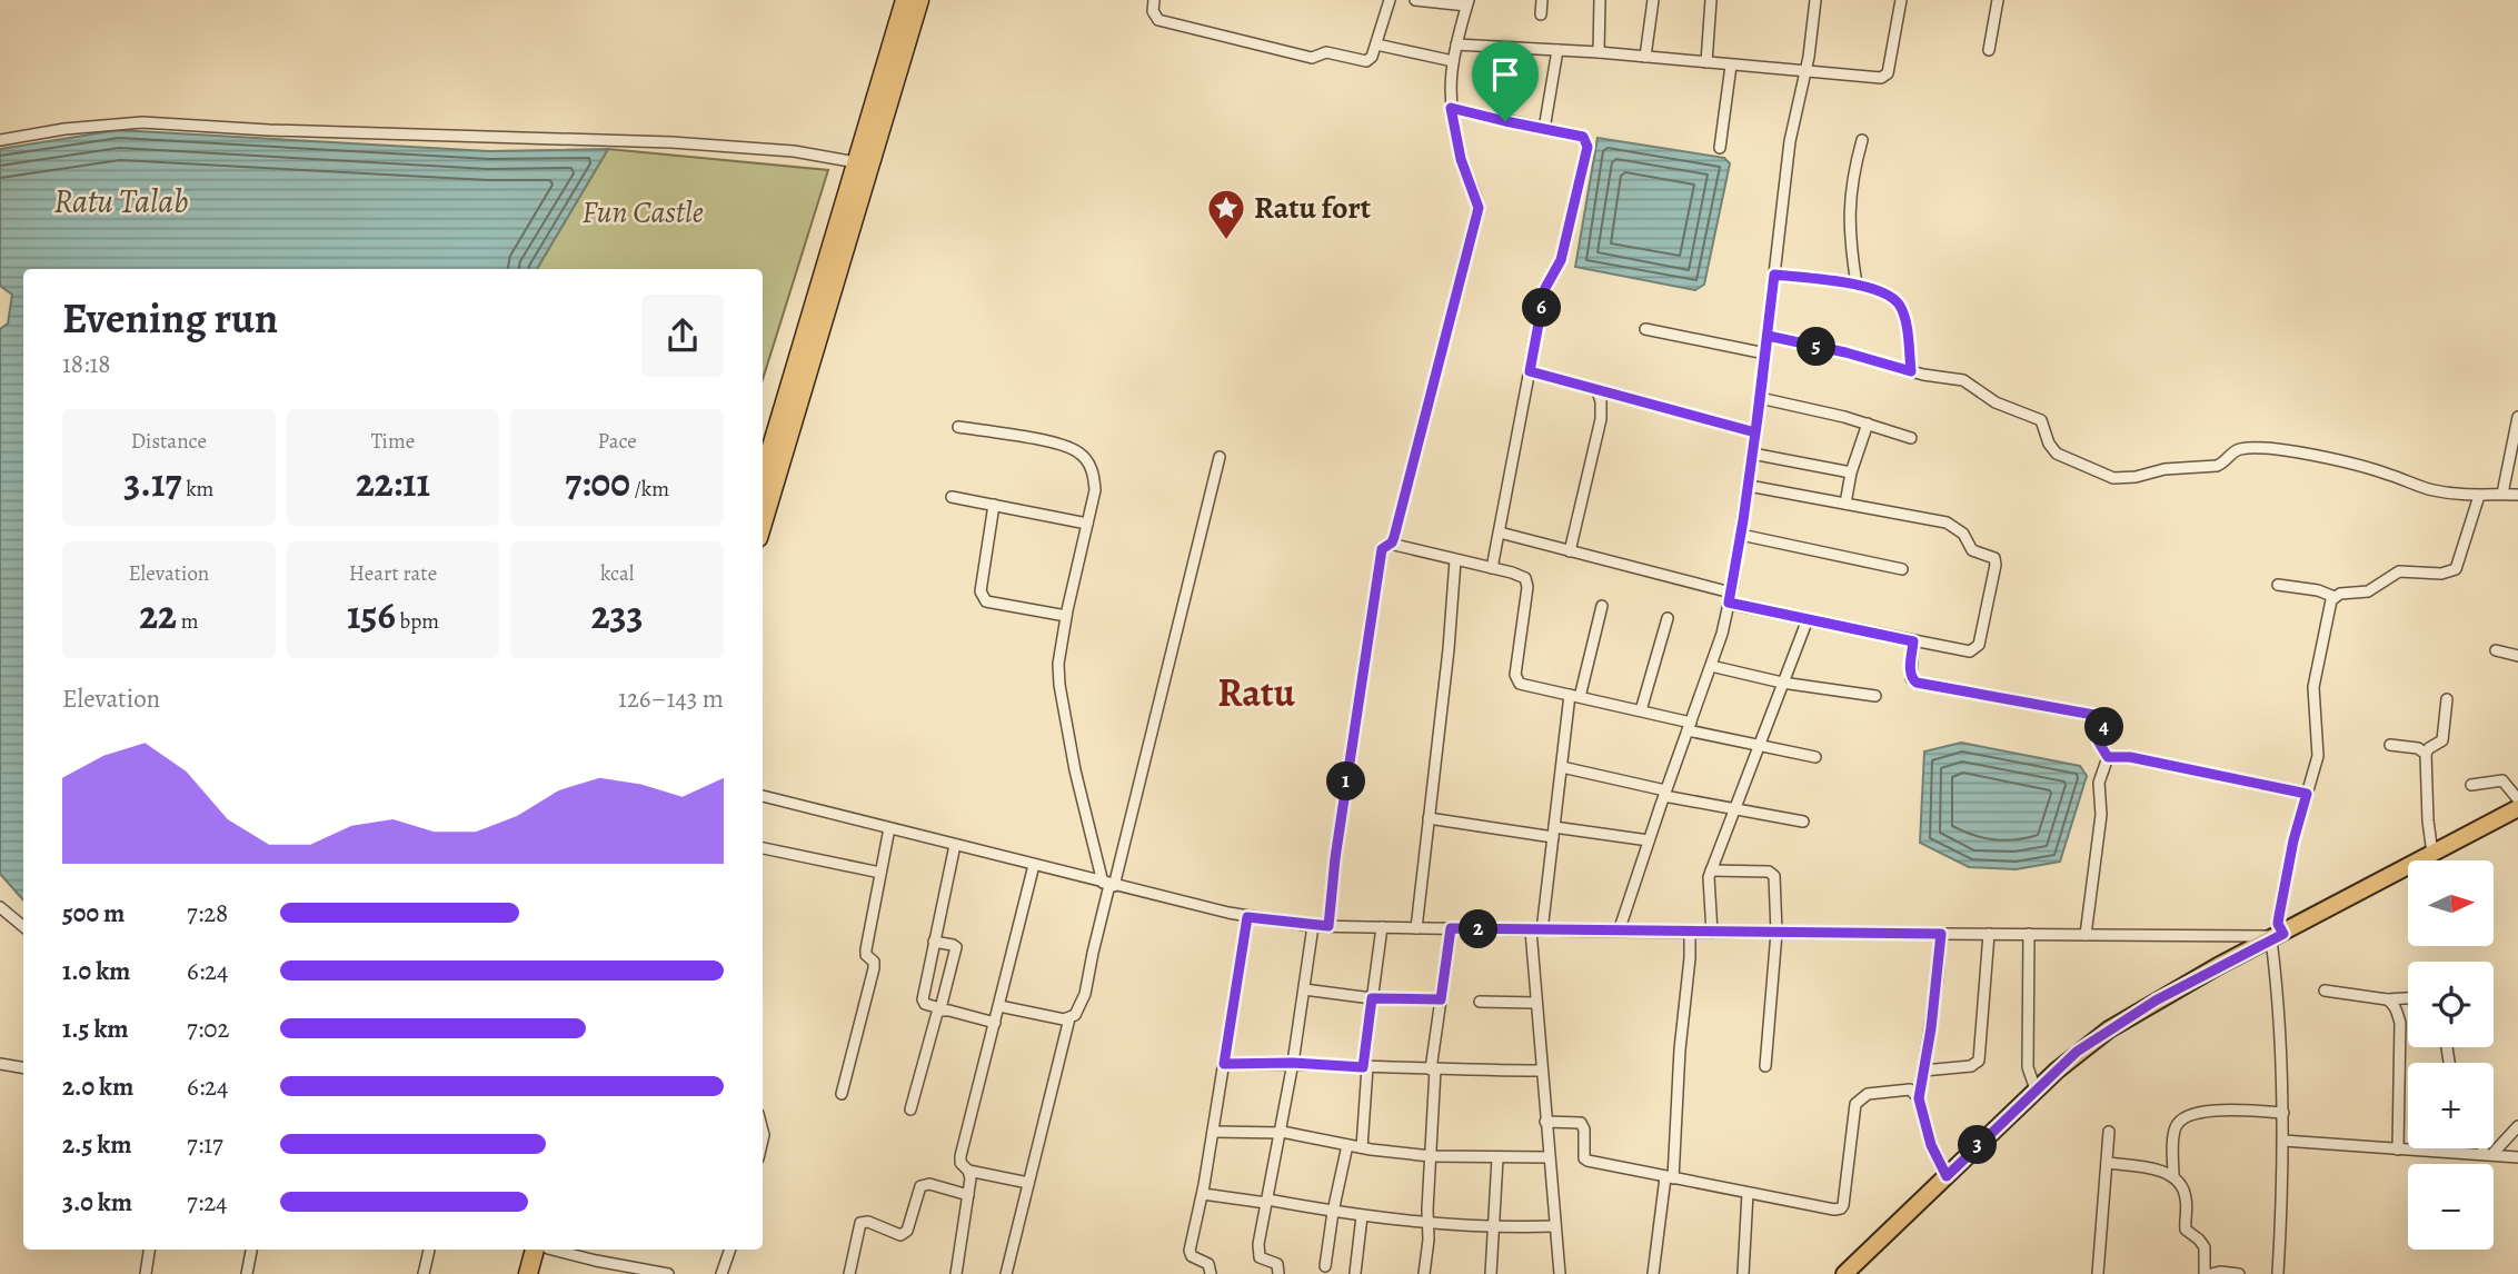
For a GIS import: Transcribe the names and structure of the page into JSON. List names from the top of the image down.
{
  "districts": ["Ratu"],
  "water": ["Ratu Talab"],
  "parks": ["Fun Castle"],
  "places": {
    "place": ["Ratu fort"]
  },
  "north": "right",
  "page": {
    "heading": ["Evening run", "18:18"],
    "pins": [
      "6",
      "5",
      "4",
      "1",
      "2",
      "3"
    ],
    "stats": [
      ["Distance", "3.17 km"],
      ["Time", "22:11"],
      ["Pace", "7:00 /km"],
      ["Elevation", "22 m"],
      ["Heart rate", "156 bpm"],
      ["kcal", "233"]
    ],
    "chart": ["Elevation", "126–143 m"],
    "map_buttons": ["+", "−"],
    "list": [
      {
        "name": "500 m",
        "note": "7:28"
      },
      {
        "name": "1.0 km",
        "note": "6:24"
      },
      {
        "name": "1.5 km",
        "note": "7:02"
      },
      {
        "name": "2.0 km",
        "note": "6:24"
      },
      {
        "name": "2.5 km",
        "note": "7:17"
      },
      {
        "name": "3.0 km",
        "note": "7:24"
      }
    ]
  }
}
